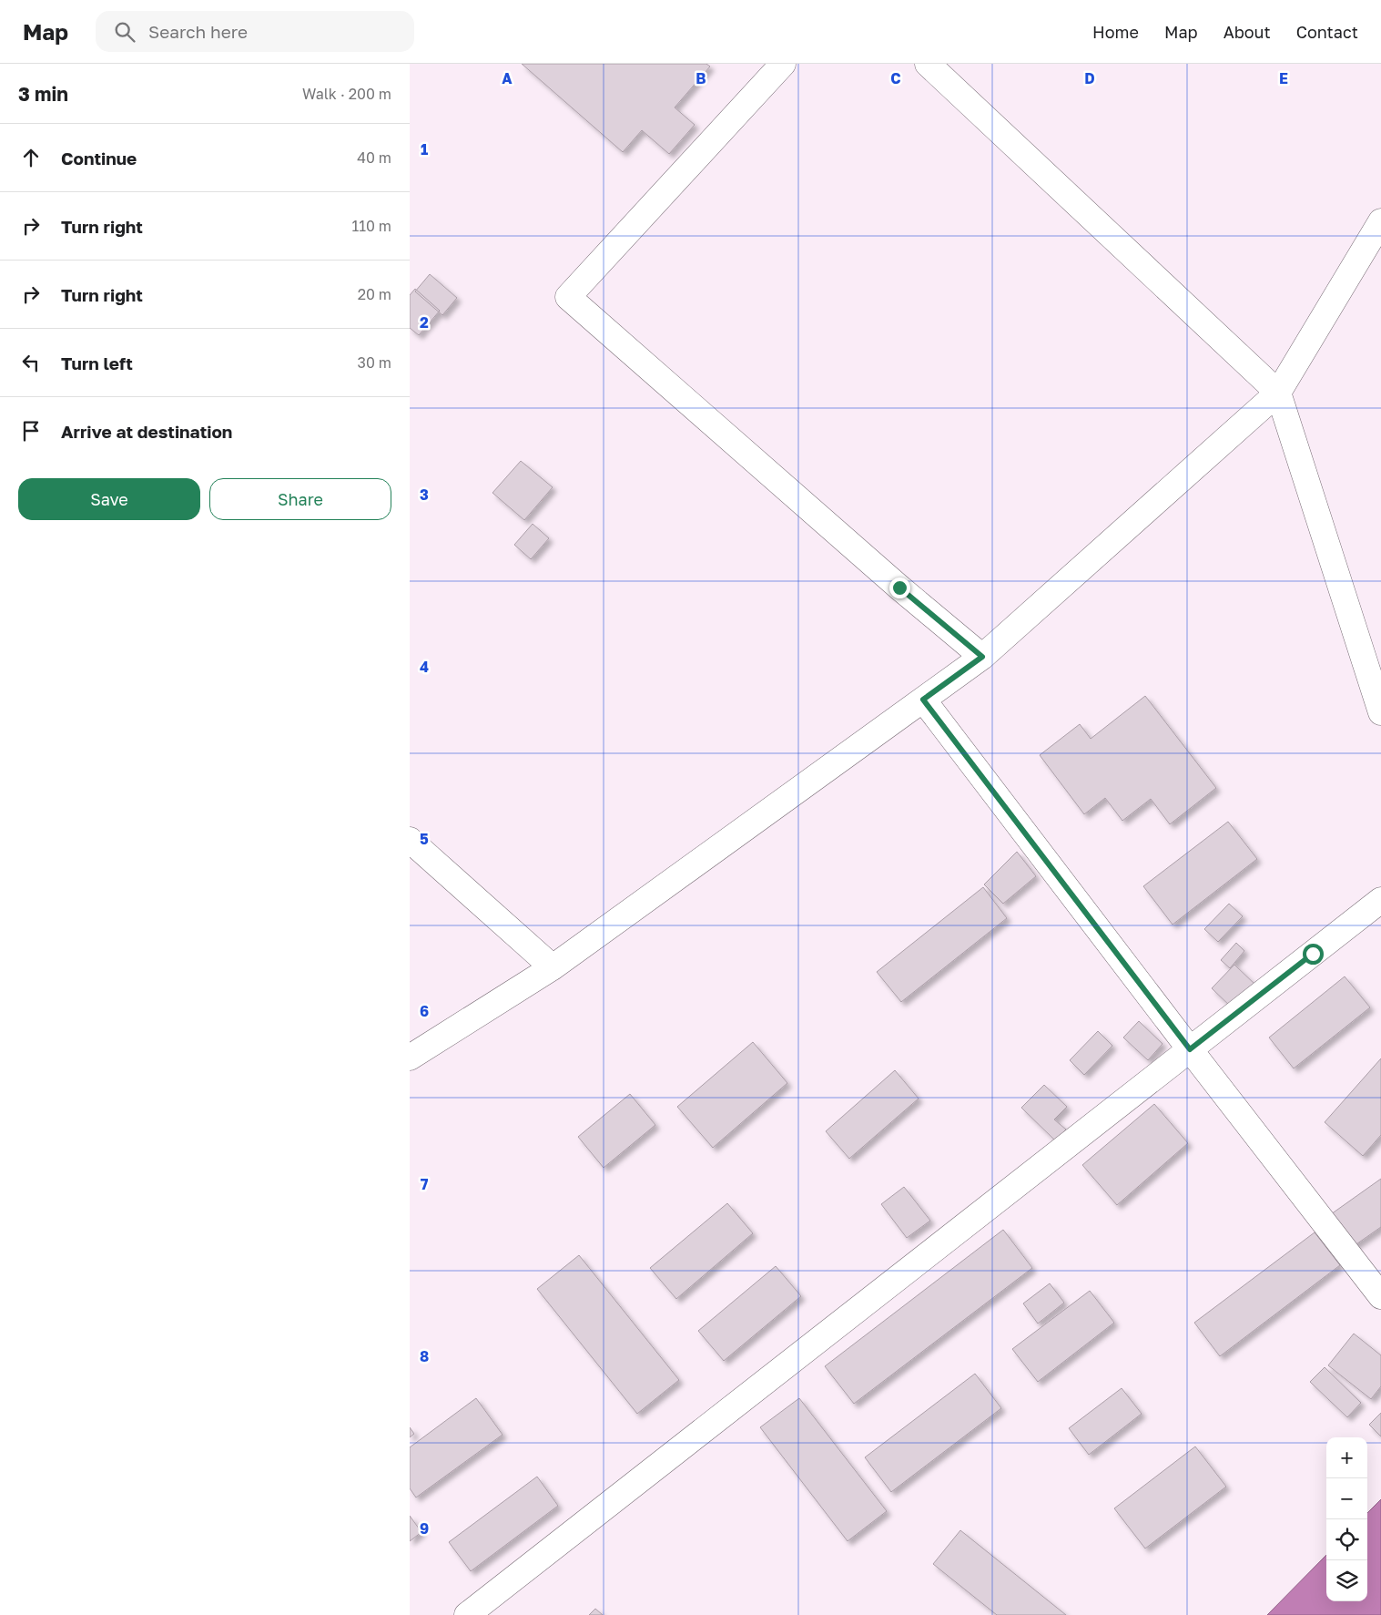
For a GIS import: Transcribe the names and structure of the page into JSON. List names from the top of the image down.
{
  "page": {
    "header": "Map",
    "search": "Search here",
    "nav": [
      "Home",
      "Map",
      "About",
      "Contact"
    ],
    "heading": ["3 min", "Walk · 200 m"],
    "list": [
      ["Continue", "40 m"],
      ["Turn right", "110 m"],
      ["Turn right", "20 m"],
      ["Turn left", "30 m"],
      "Arrive at destination"
    ],
    "buttons": ["Save", "Share"],
    "map_buttons": ["+", "−"]
  },
  "grid": {
    "columns": [
      "A",
      "B",
      "C",
      "D",
      "E"
    ],
    "rows": [
      "1",
      "2",
      "3",
      "4",
      "5",
      "6",
      "7",
      "8",
      "9"
    ]
  }
}
